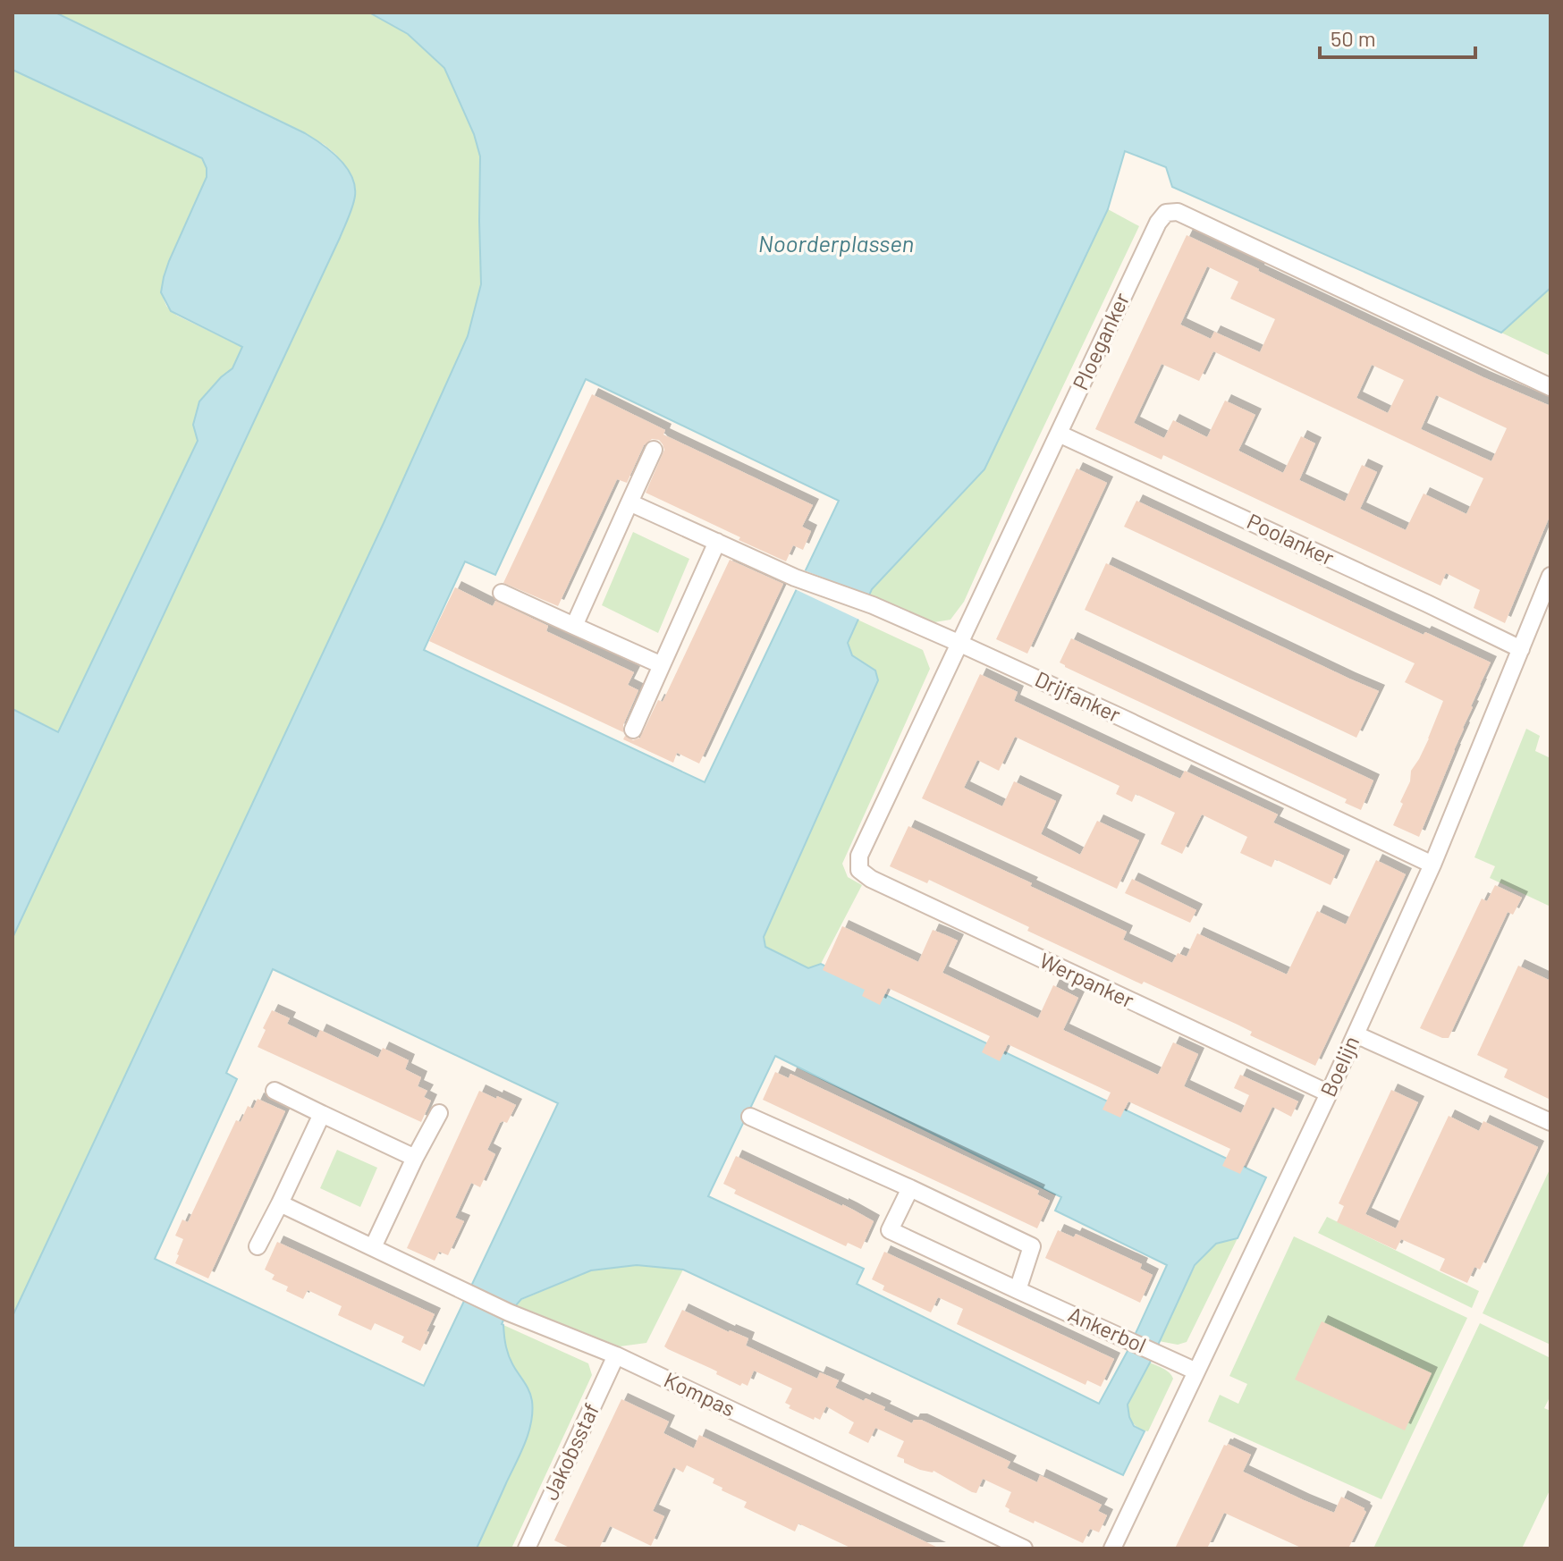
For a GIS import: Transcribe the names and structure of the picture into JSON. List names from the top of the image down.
{
  "streets": {
    "street": [
      "Ploeganker",
      "Poolanker",
      "Drijfanker",
      "Werpanker",
      "Boelijn",
      "Ankerbol",
      "Kompas",
      "Jakobsstaf"
    ]
  },
  "crossings": [
    ["Ploeganker", "Poolanker"],
    ["Ploeganker", "Drijfanker"],
    ["Ploeganker", "Werpanker"],
    ["Poolanker", "Boelijn"],
    ["Drijfanker", "Boelijn"],
    ["Werpanker", "Boelijn"],
    ["Boelijn", "Ankerbol"],
    ["Kompas", "Jakobsstaf"]
  ],
  "water": ["Noorderplassen"],
  "scale_bar": "50 m"
}
